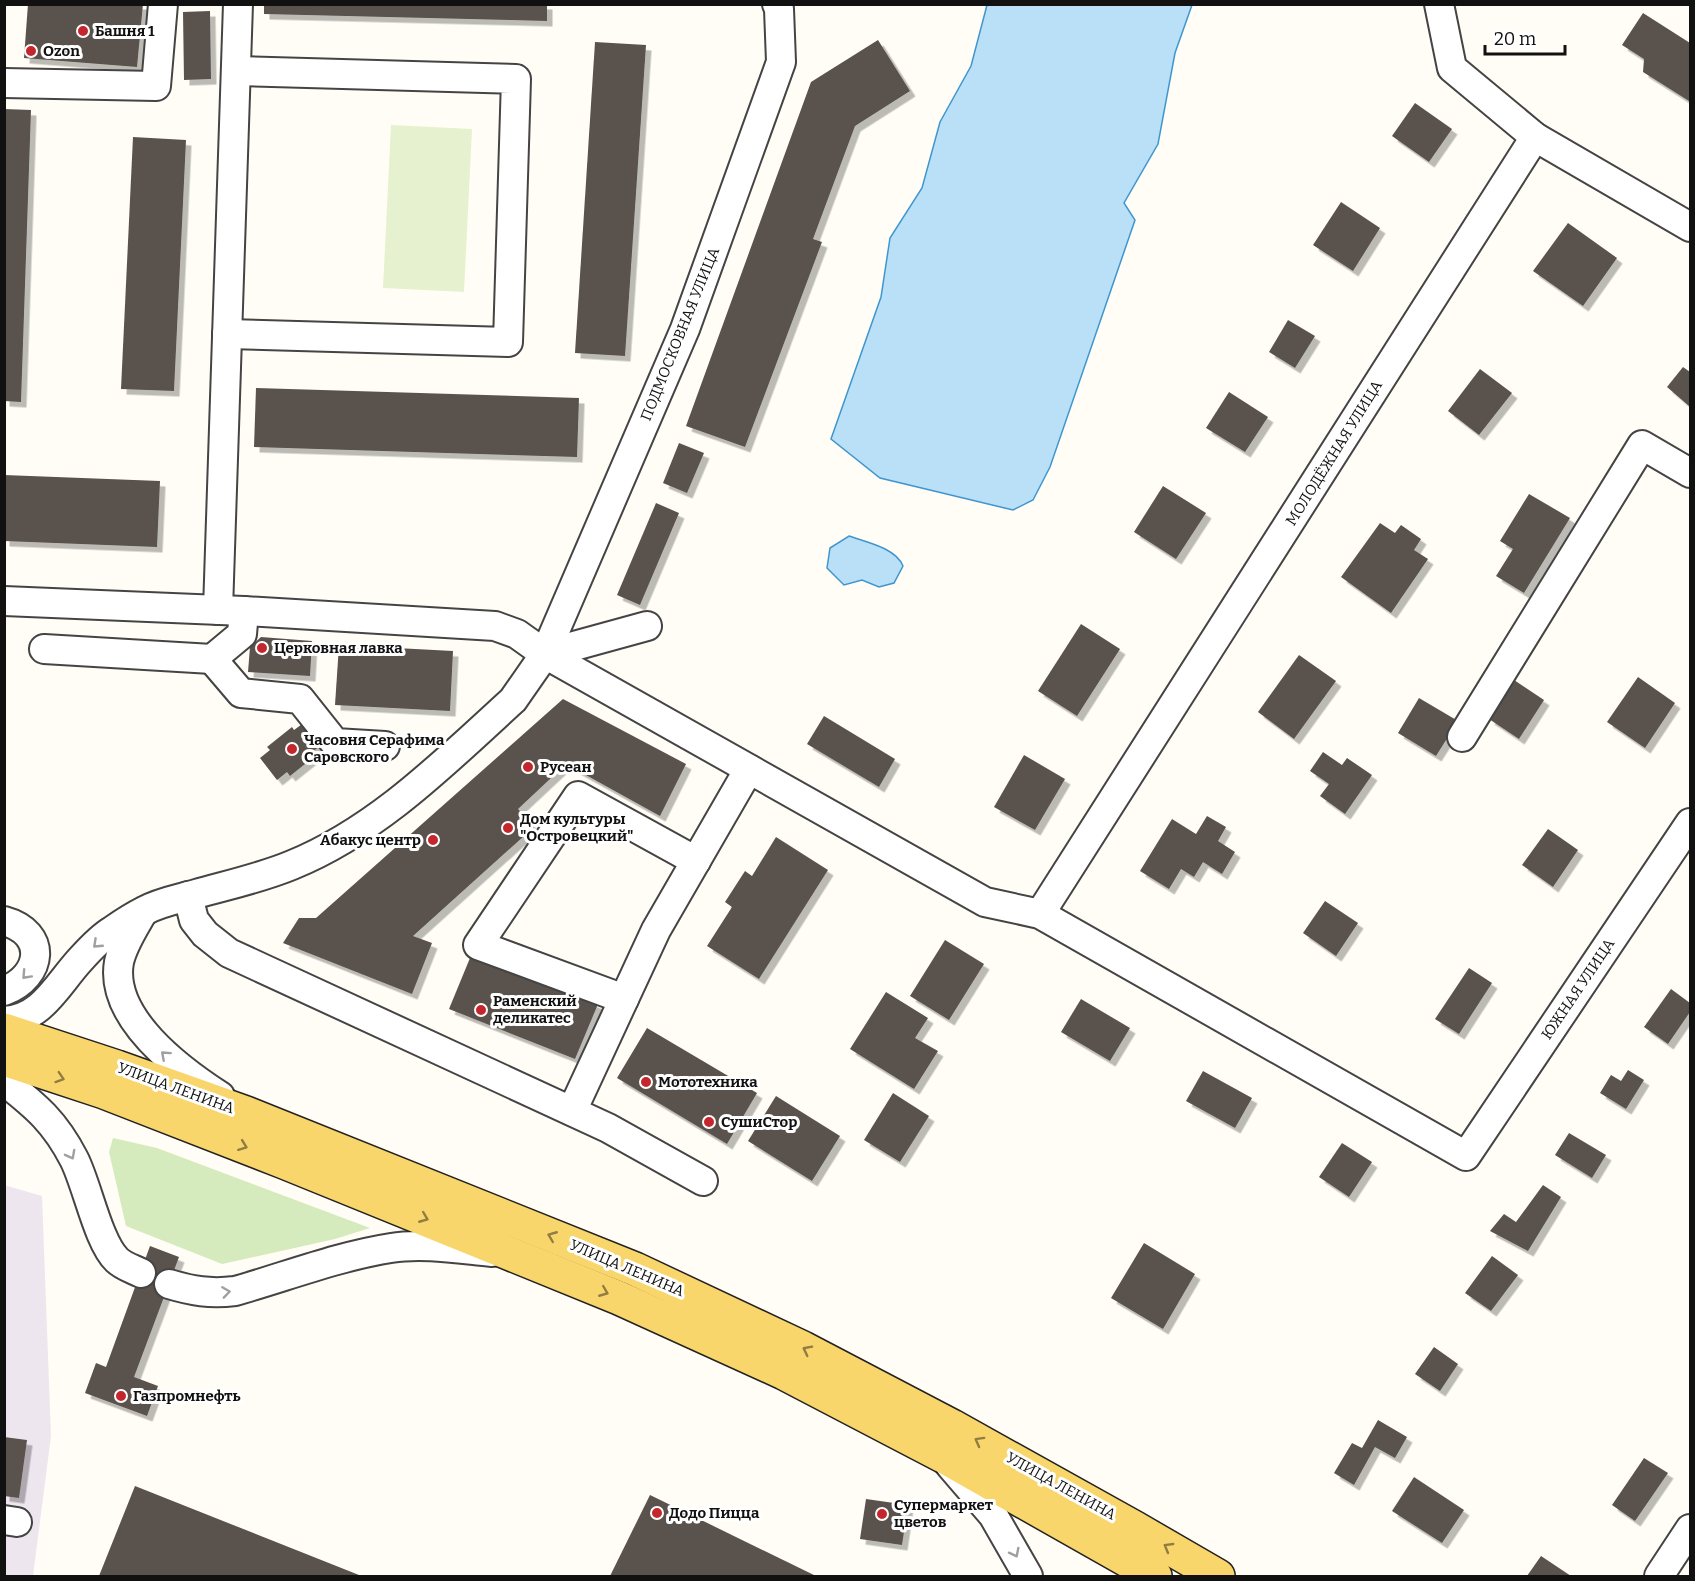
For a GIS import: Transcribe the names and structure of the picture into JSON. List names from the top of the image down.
{
  "streets": {
    "main road": ["УЛИЦА ЛЕНИНА"],
    "street": ["ПОДМОСКОВНАЯ УЛИЦА", "МОЛОДЁЖНАЯ УЛИЦА", "ЮЖНАЯ УЛИЦА"]
  },
  "crossings": [
    ["МОЛОДЁЖНАЯ УЛИЦА", "ЮЖНАЯ УЛИЦА"]
  ],
  "places": [
    "Башня 1",
    "Ozon",
    "Церковная лавка",
    "Часовня Серафима Саровского",
    "Русеан",
    "Дом культуры \"Островецкий\"",
    "Абакус центр",
    "Раменский деликатес",
    "Мототехника",
    "СушиСтор",
    "Газпромнефть",
    "Додо Пицца",
    "Супермаркет цветов"
  ],
  "scale_bar": "20 m"
}
